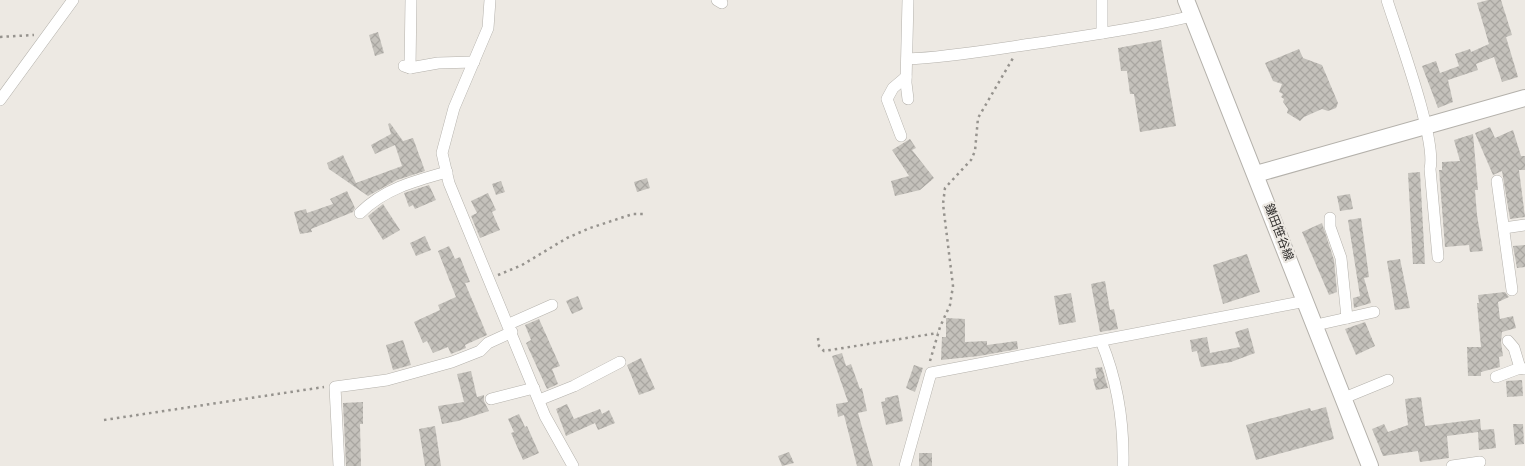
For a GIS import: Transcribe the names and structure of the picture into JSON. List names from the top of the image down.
{
  "streets": {
    "street": ["鎌田笹谷線"]
  }
}
